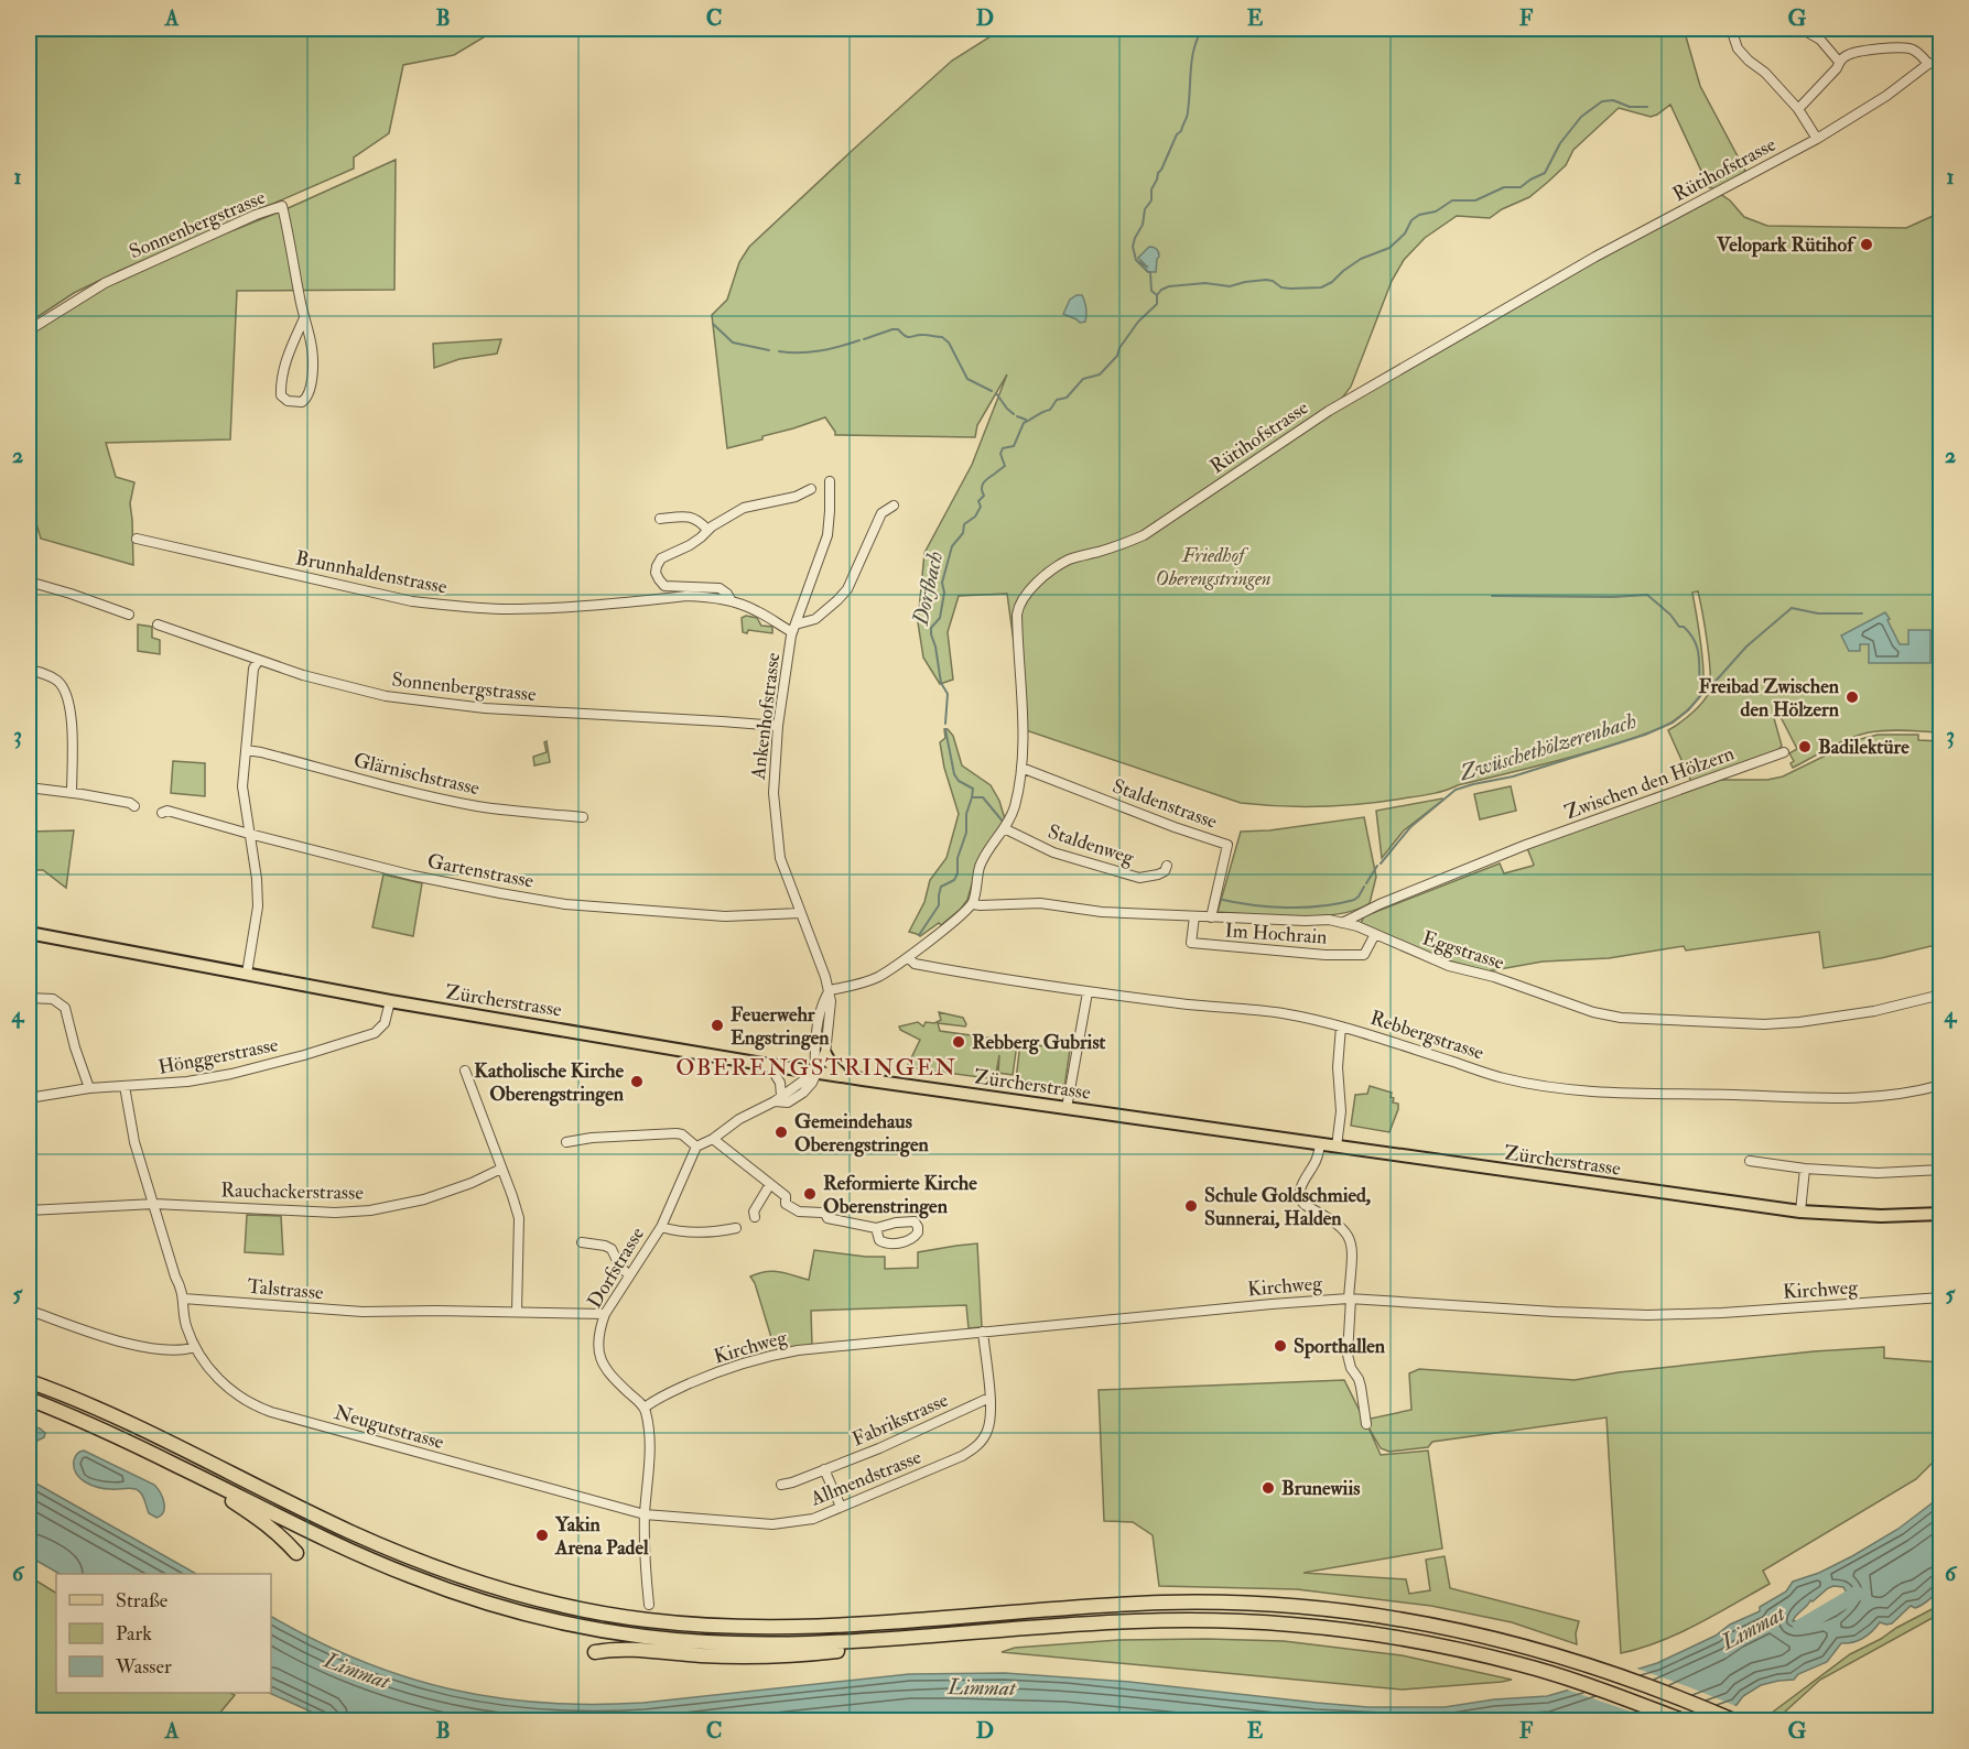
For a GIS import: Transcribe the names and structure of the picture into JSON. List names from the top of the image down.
{
  "streets": {
    "main road": ["Zürcherstrasse"],
    "street": [
      "Rütihofstrasse",
      "Sonnenbergstrasse",
      "Brunnhaldenstrasse",
      "Ankenhofstrasse",
      "Glärnischstrasse",
      "Zwischen den Hölzern",
      "Staldenstrasse",
      "Staldenweg",
      "Gartenstrasse",
      "Im Hochrain",
      "Eggstrasse",
      "Rebbergstrasse",
      "Hönggerstrasse",
      "Rauchackerstrasse",
      "Dorfstrasse",
      "Kirchweg",
      "Talstrasse",
      "Fabrikstrasse",
      "Neugutstrasse",
      "Allmendstrasse"
    ]
  },
  "crossings": [
    ["Rütihofstrasse", "Staldenstrasse"],
    ["Rütihofstrasse", "Staldenweg"],
    ["Rütihofstrasse", "Eggstrasse"],
    ["Sonnenbergstrasse", "Ankenhofstrasse"],
    ["Brunnhaldenstrasse", "Ankenhofstrasse"],
    ["Ankenhofstrasse", "Gartenstrasse"],
    ["Zwischen den Hölzern", "Eggstrasse"],
    ["Staldenstrasse", "Eggstrasse"],
    ["Im Hochrain", "Eggstrasse"],
    ["Zürcherstrasse", "Hönggerstrasse"],
    ["Dorfstrasse", "Kirchweg"],
    ["Dorfstrasse", "Talstrasse"],
    ["Kirchweg", "Allmendstrasse"],
    ["Talstrasse", "Neugutstrasse"],
    ["Fabrikstrasse", "Allmendstrasse"],
    ["Neugutstrasse", "Allmendstrasse"]
  ],
  "districts": ["OBERENGSTRINGEN"],
  "water": ["Dorfbach", "Zwüschethölzerenbach", "Limmat"],
  "parks": ["Friedhof Oberengstringen"],
  "places": [
    "Velopark Rütihof",
    "Freibad Zwischen den Hölzern",
    "Badilektüre",
    "Feuerwehr Engstringen",
    "Rebberg Gubrist",
    "Katholische Kirche Oberengstringen",
    "Gemeindehaus Oberengstringen",
    "Reformierte Kirche Oberenstringen",
    "Schule Goldschmied, Sunnerai, Halden",
    "Sporthallen",
    "Brunewiis",
    "Yakin Arena Padel"
  ],
  "legend": ["Straße", "Park", "Wasser"],
  "grid": {
    "columns": [
      "A",
      "B",
      "C",
      "D",
      "E",
      "F",
      "G"
    ],
    "rows": [
      "1",
      "2",
      "3",
      "4",
      "5",
      "6"
    ]
  }
}
